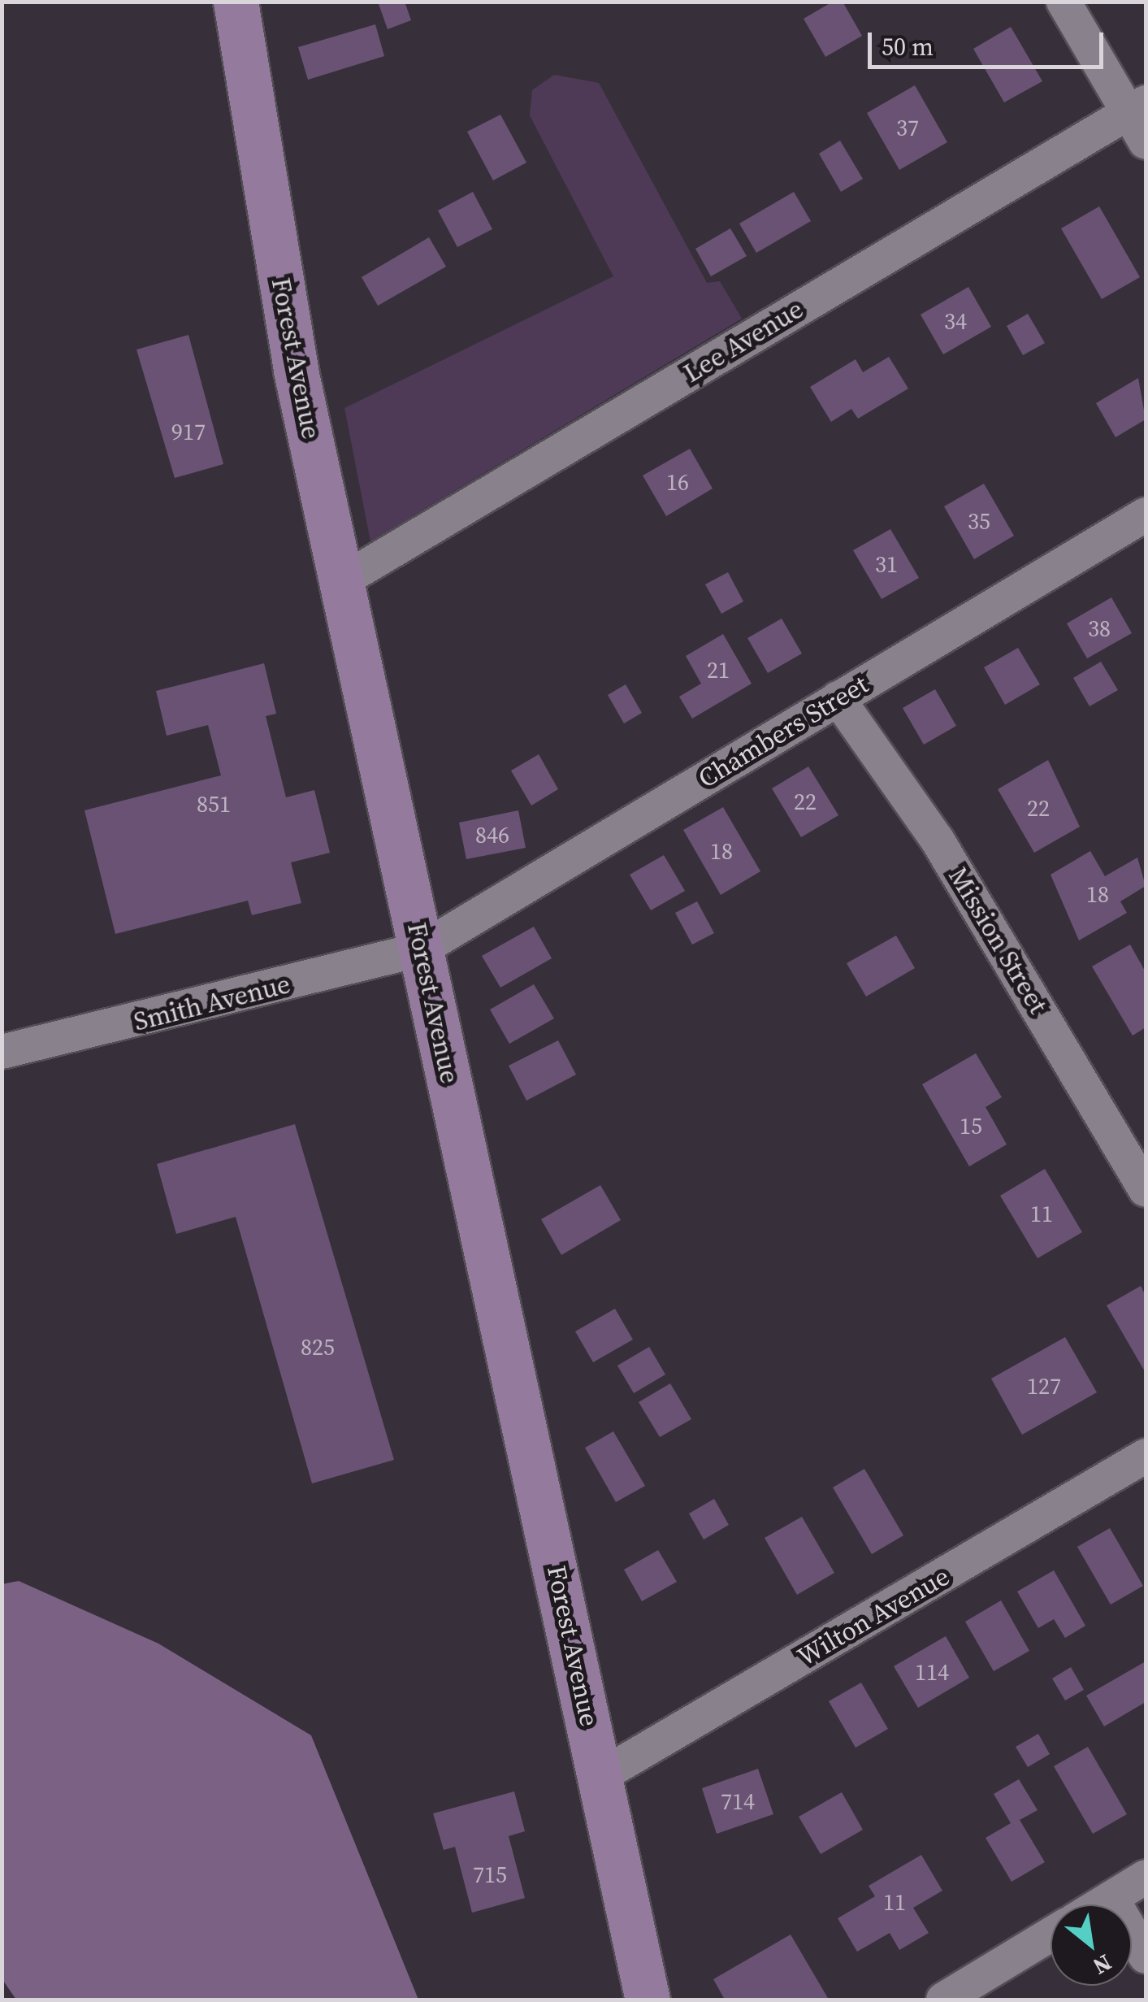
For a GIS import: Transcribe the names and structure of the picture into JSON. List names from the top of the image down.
{
  "streets": {
    "main road": ["Forest Avenue"],
    "street": [
      "Lee Avenue",
      "Chambers Street",
      "Mission Street",
      "Smith Avenue",
      "Wilton Avenue"
    ]
  },
  "crossings": [
    ["Lee Avenue", "Forest Avenue"],
    ["Forest Avenue", "Chambers Street"],
    ["Forest Avenue", "Smith Avenue"],
    ["Forest Avenue", "Wilton Avenue"],
    ["Chambers Street", "Mission Street"],
    ["Chambers Street", "Smith Avenue"]
  ],
  "house_numbers": [
    "37",
    "34",
    "917",
    "16",
    "35",
    "31",
    "38",
    "21",
    "22",
    "851",
    "22",
    "846",
    "18",
    "18",
    "15",
    "11",
    "825",
    "127",
    "114",
    "714",
    "715",
    "11"
  ],
  "scale_bar": "50 m",
  "north": "bottom right"
}
